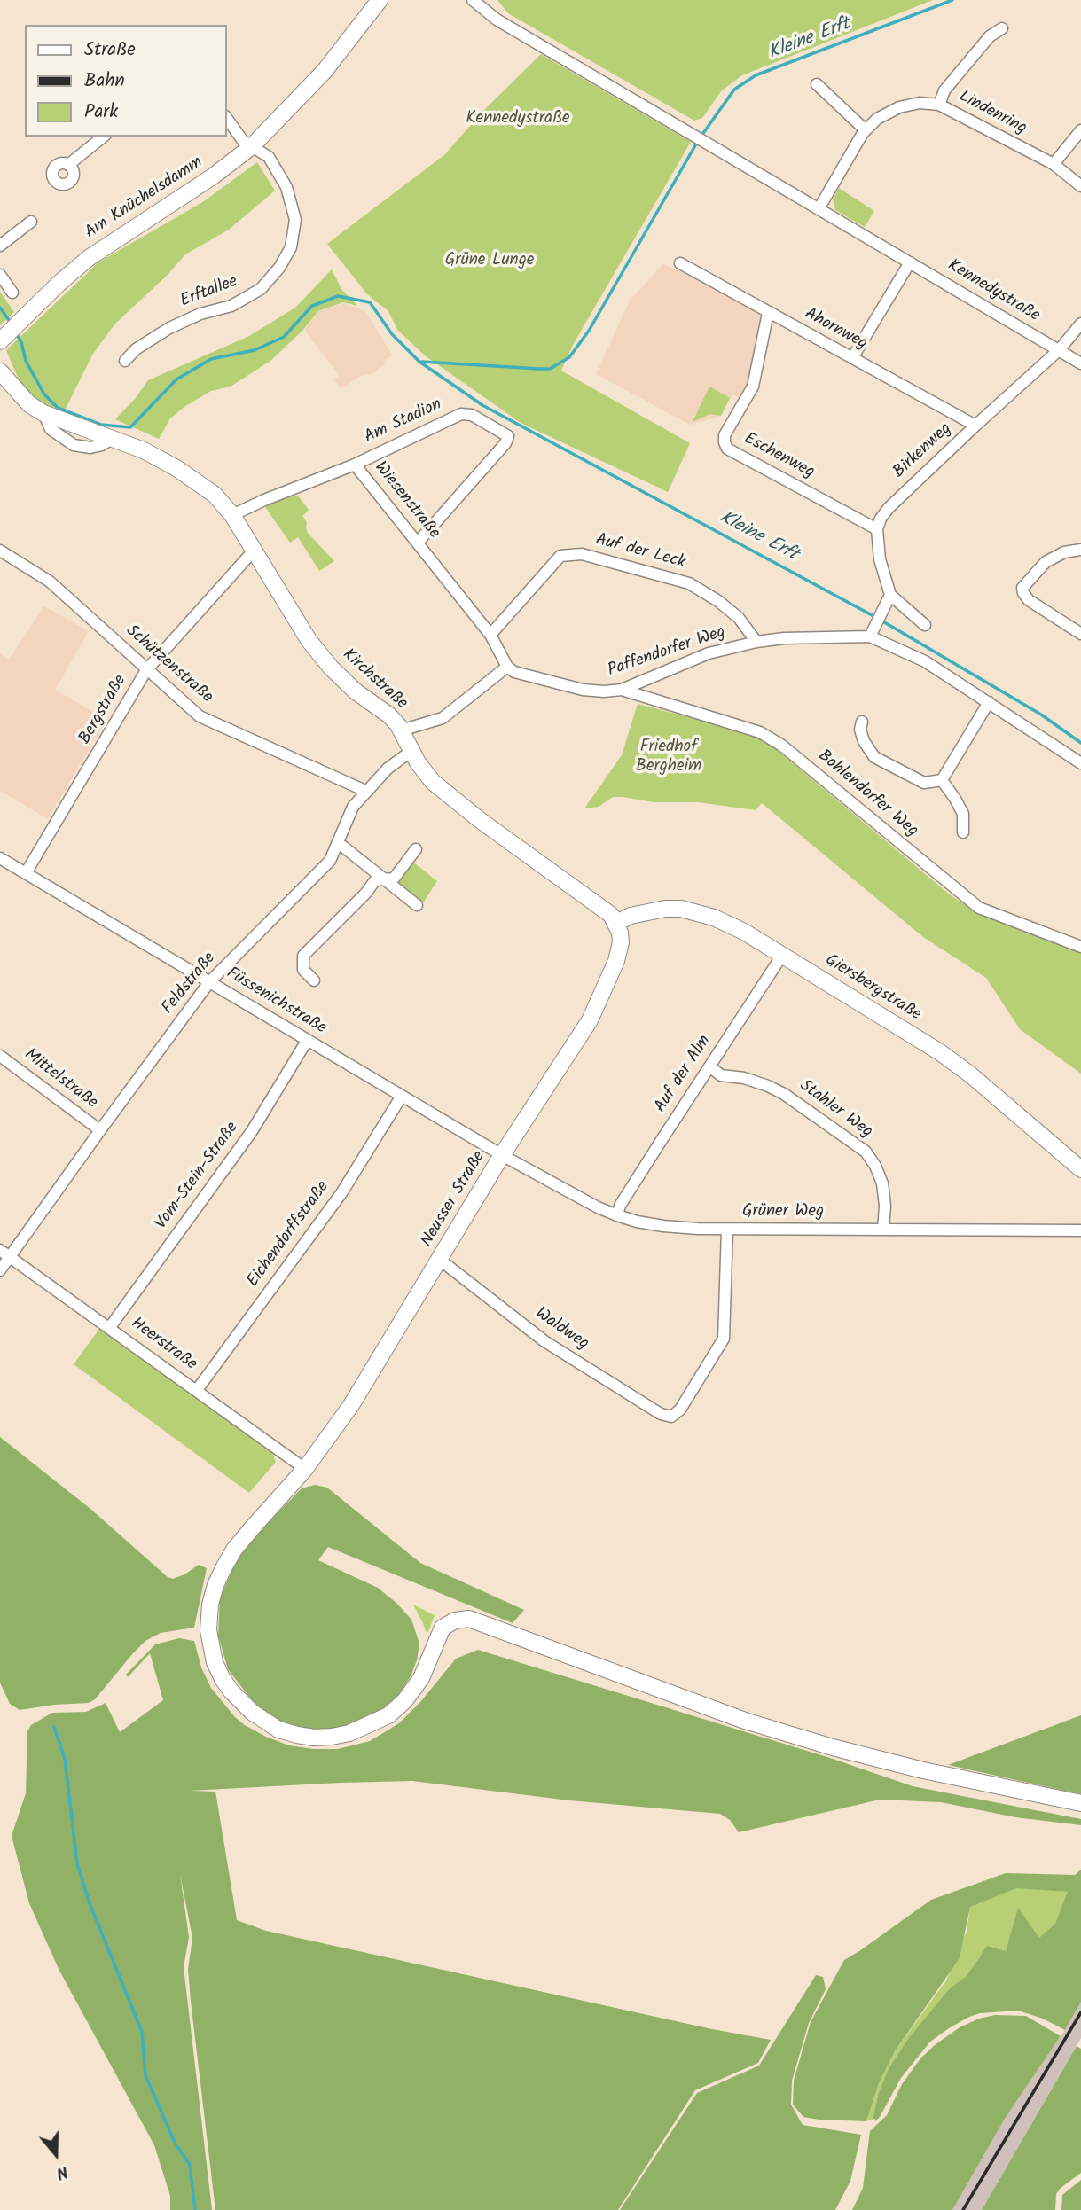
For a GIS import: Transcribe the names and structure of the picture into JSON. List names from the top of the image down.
{
  "streets": {
    "main road": [
      "Am Knüchelsdamm",
      "Kirchstraße",
      "Giersbergstraße",
      "Neusser Straße"
    ],
    "street": [
      "Lindenring",
      "Kennedystraße",
      "Erftallee",
      "Ahornweg",
      "Am Stadion",
      "Birkenweg",
      "Eschenweg",
      "Wiesenstraße",
      "Auf der Leck",
      "Paffendorfer Weg",
      "Schützenstraße",
      "Bergstraße",
      "Bohlendorfer Weg",
      "Feldstraße",
      "Füssenichstraße",
      "Auf der Alm",
      "Mittelstraße",
      "Stahler Weg",
      "Vom-Stein-Straße",
      "Grüner Weg",
      "Eichendorffstraße",
      "Waldweg",
      "Heerstraße"
    ]
  },
  "crossings": [
    ["Lindenring", "Kennedystraße"],
    ["Am Knüchelsdamm", "Erftallee"],
    ["Kennedystraße", "Birkenweg"],
    ["Ahornweg", "Birkenweg"],
    ["Ahornweg", "Eschenweg"],
    ["Am Stadion", "Wiesenstraße"],
    ["Birkenweg", "Eschenweg"],
    ["Wiesenstraße", "Auf der Leck"],
    ["Wiesenstraße", "Paffendorfer Weg"],
    ["Wiesenstraße", "Kirchstraße"],
    ["Auf der Leck", "Paffendorfer Weg"],
    ["Paffendorfer Weg", "Bohlendorfer Weg"],
    ["Schützenstraße", "Bergstraße"],
    ["Schützenstraße", "Feldstraße"],
    ["Kirchstraße", "Bergstraße"],
    ["Kirchstraße", "Feldstraße"],
    ["Kirchstraße", "Giersbergstraße"],
    ["Kirchstraße", "Neusser Straße"],
    ["Bergstraße", "Füssenichstraße"],
    ["Feldstraße", "Füssenichstraße"],
    ["Feldstraße", "Mittelstraße"],
    ["Feldstraße", "Heerstraße"],
    ["Giersbergstraße", "Auf der Alm"],
    ["Giersbergstraße", "Neusser Straße"],
    ["Füssenichstraße", "Vom-Stein-Straße"],
    ["Füssenichstraße", "Neusser Straße"],
    ["Füssenichstraße", "Grüner Weg"],
    ["Füssenichstraße", "Eichendorffstraße"],
    ["Auf der Alm", "Stahler Weg"],
    ["Auf der Alm", "Grüner Weg"],
    ["Stahler Weg", "Grüner Weg"],
    ["Vom-Stein-Straße", "Heerstraße"],
    ["Neusser Straße", "Grüner Weg"],
    ["Neusser Straße", "Waldweg"],
    ["Neusser Straße", "Heerstraße"],
    ["Grüner Weg", "Waldweg"],
    ["Eichendorffstraße", "Heerstraße"]
  ],
  "water": ["Kleine Erft"],
  "parks": ["Kennedystraße", "Grüne Lunge", "Friedhof Bergheim"],
  "legend": ["Straße", "Bahn", "Park"],
  "north": "bottom"
}
